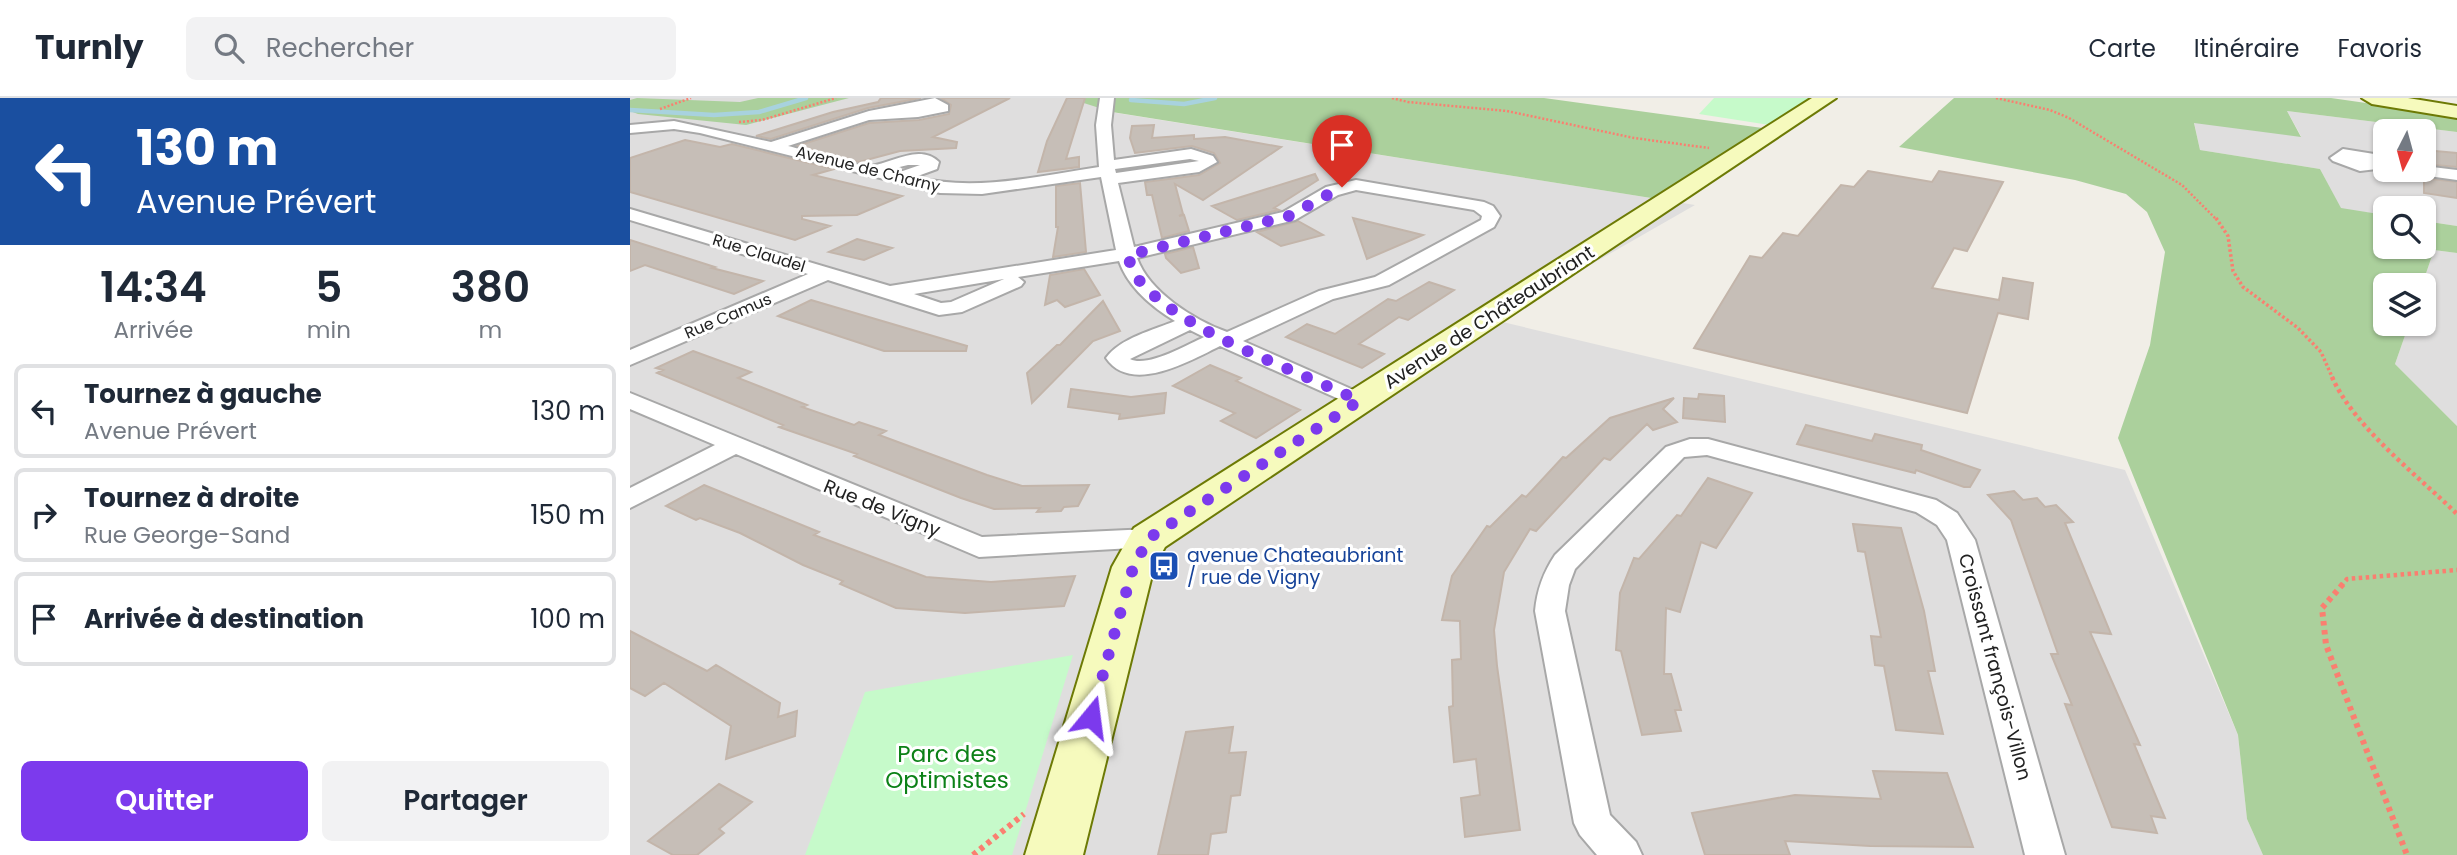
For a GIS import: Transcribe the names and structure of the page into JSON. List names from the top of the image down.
{
  "streets": {
    "street": [
      "Avenue de Charny",
      "Rue Claudel",
      "Rue Camus",
      "Avenue de Châteaubriant",
      "Rue de Vigny",
      "Croissant françois-Villon"
    ]
  },
  "crossings": [
    ["Rue Claudel", "Rue Camus"],
    ["Avenue de Châteaubriant", "Rue de Vigny"]
  ],
  "parks": ["Parc des Optimistes"],
  "places": {
    "bus stop": ["avenue Chateaubriant / rue de Vigny"]
  },
  "north": "bottom",
  "page": {
    "header": "Turnly",
    "search": "Rechercher",
    "nav": ["Carte", "Itinéraire", "Favoris"],
    "turn": ["130 m", "Avenue Prévert"],
    "eta": [
      "14:34",
      "Arrivée",
      "5",
      "min",
      "380",
      "m"
    ],
    "list": [
      {
        "name": "Tournez à gauche",
        "note": "Avenue Prévert",
        "value": "130 m"
      },
      {
        "name": "Tournez à droite",
        "note": "Rue George-Sand",
        "value": "150 m"
      },
      {
        "name": "Arrivée à destination",
        "value": "100 m"
      }
    ],
    "buttons": ["Quitter", "Partager"]
  }
}
